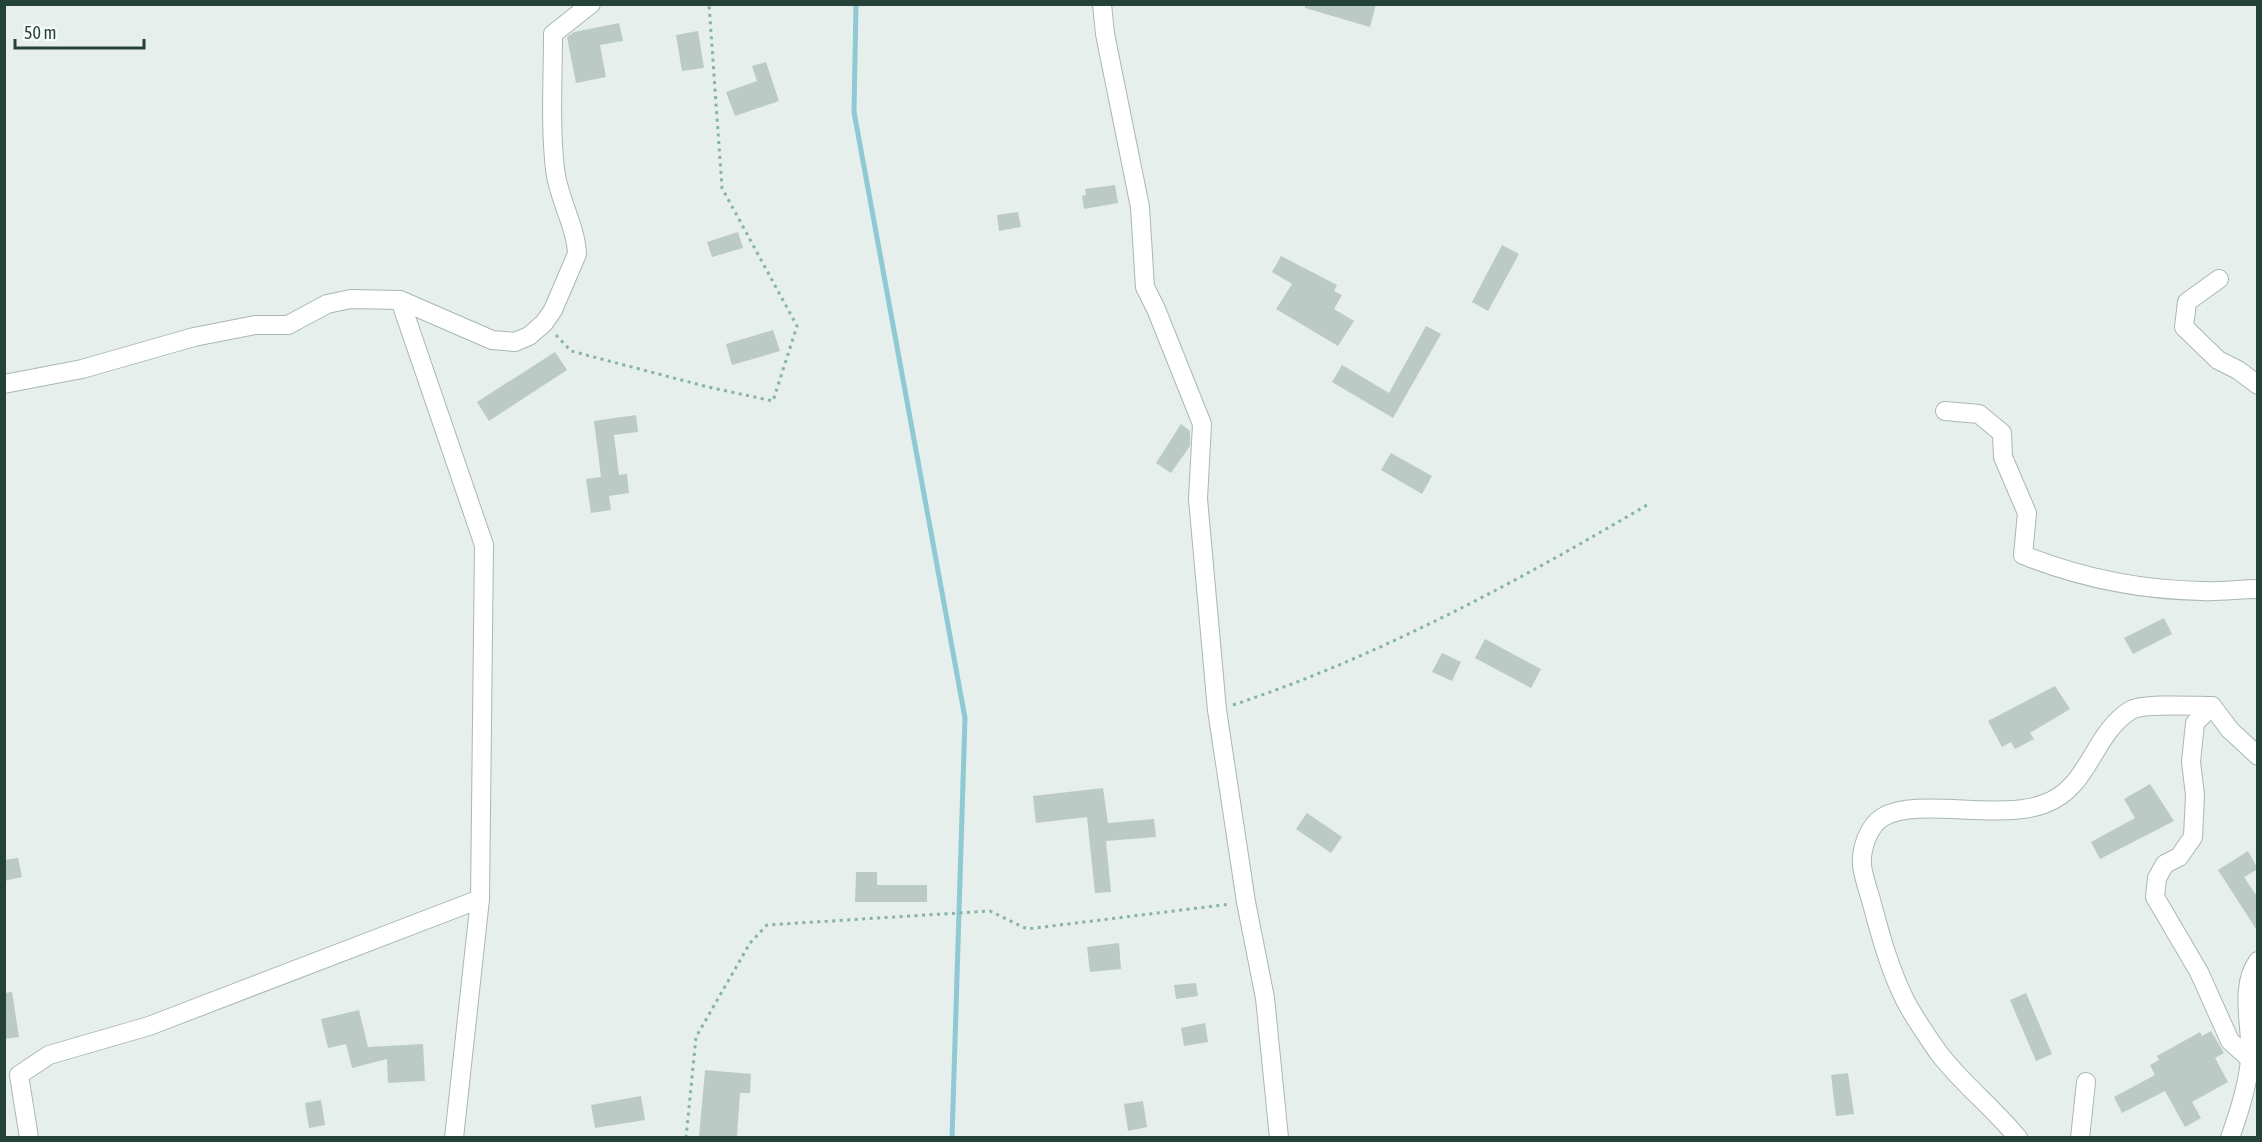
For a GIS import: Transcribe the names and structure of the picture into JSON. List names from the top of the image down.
{
  "scale_bar": "50 m"
}
